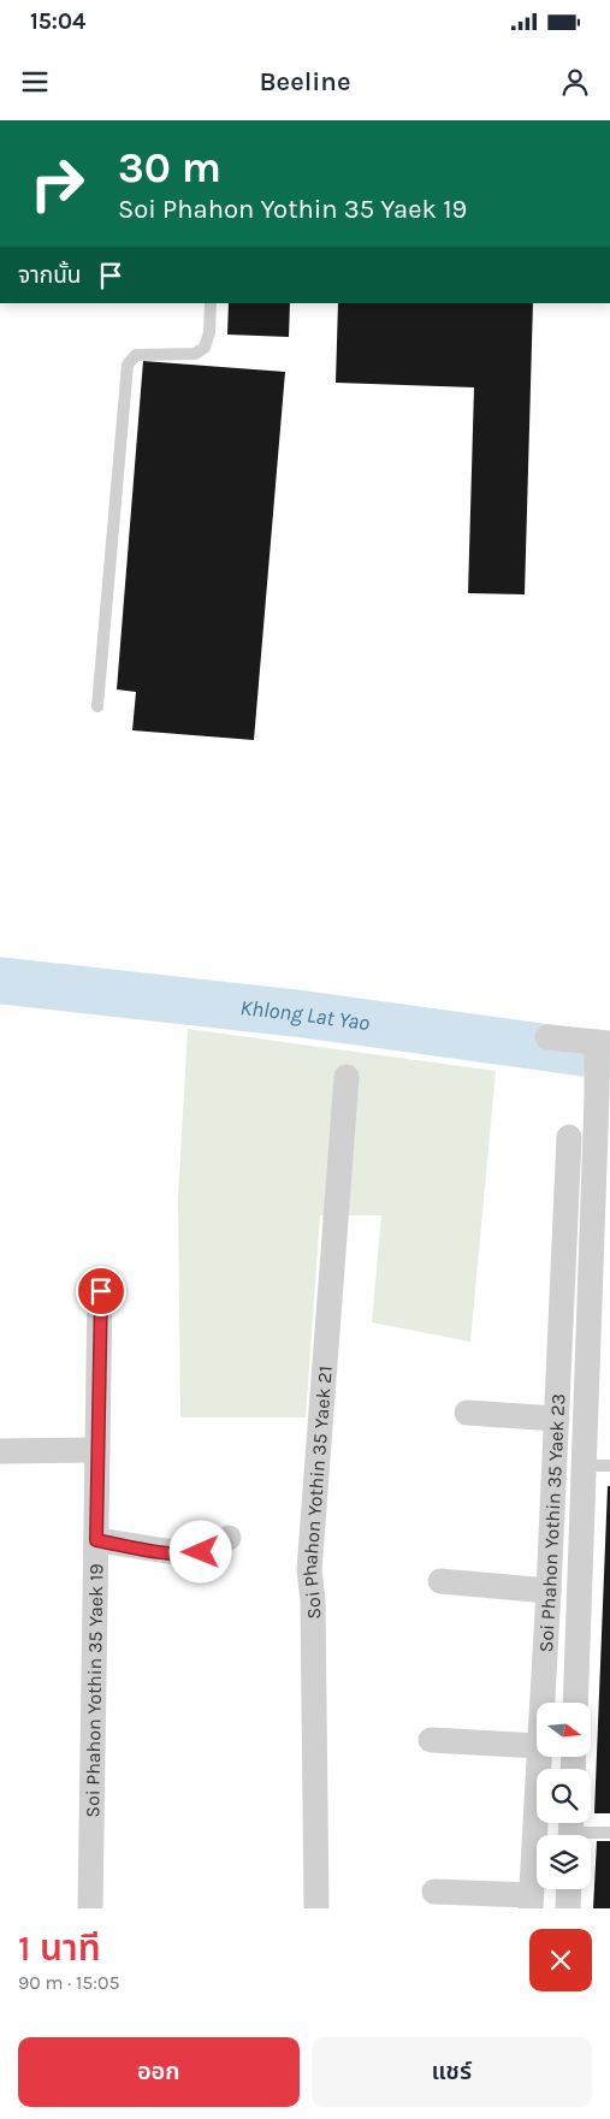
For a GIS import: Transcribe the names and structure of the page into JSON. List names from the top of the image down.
{
  "streets": {
    "street": ["Soi Phahon Yothin 35 Yaek 21", "Soi Phahon Yothin 35 Yaek 23", "Soi Phahon Yothin 35 Yaek 19"]
  },
  "water": ["Khlong Lat Yao"],
  "north": "right",
  "page": {
    "status": "15:04",
    "header": "Beeline",
    "turn": ["30 m", "Soi Phahon Yothin 35 Yaek 19"],
    "then": "จากนั้น",
    "heading": ["1 นาที", "90 m · 15:05"],
    "buttons": ["ออก", "แชร์"]
  }
}
